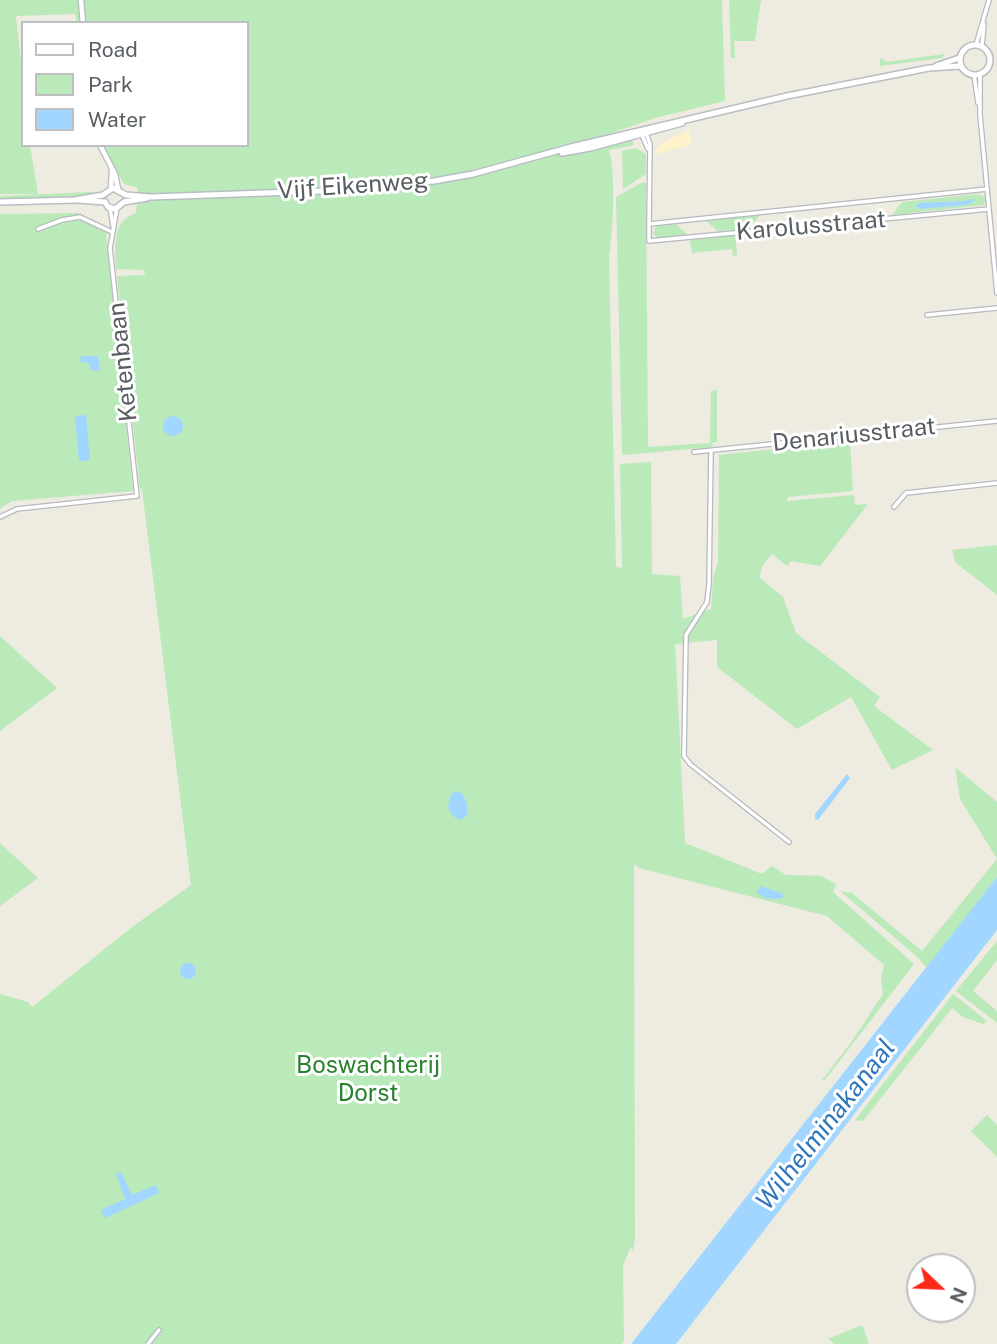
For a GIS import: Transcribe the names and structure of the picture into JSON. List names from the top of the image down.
{
  "streets": {
    "main road": ["Vijf Eikenweg"],
    "street": ["Karolusstraat", "Ketenbaan", "Denariusstraat"]
  },
  "crossings": [
    ["Vijf Eikenweg", "Ketenbaan"]
  ],
  "water": ["Wilhelminakanaal"],
  "parks": ["Boswachterij Dorst"],
  "legend": ["Road", "Park", "Water"],
  "north": "bottom right"
}
